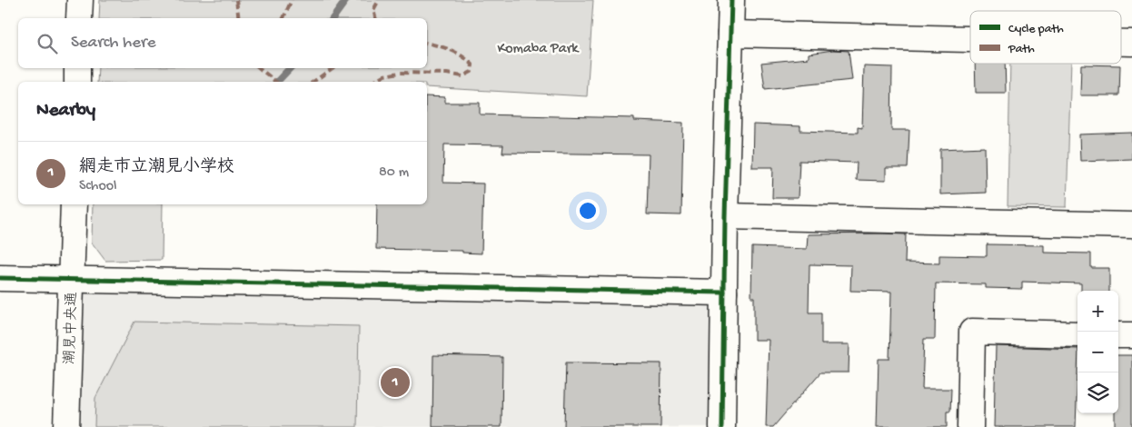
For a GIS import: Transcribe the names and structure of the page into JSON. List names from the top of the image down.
{
  "streets": {
    "street": ["潮見中央通"]
  },
  "parks": ["Komaba Park"],
  "legend": ["Cycle path", "Path"],
  "page": {
    "search": "Search here",
    "heading": "Nearby",
    "list": [
      {
        "mark": "1",
        "name": "網走市立潮見小学校",
        "note": "School",
        "value": "80 m"
      }
    ],
    "map_buttons": ["+", "−"],
    "pins": "1"
  }
}
